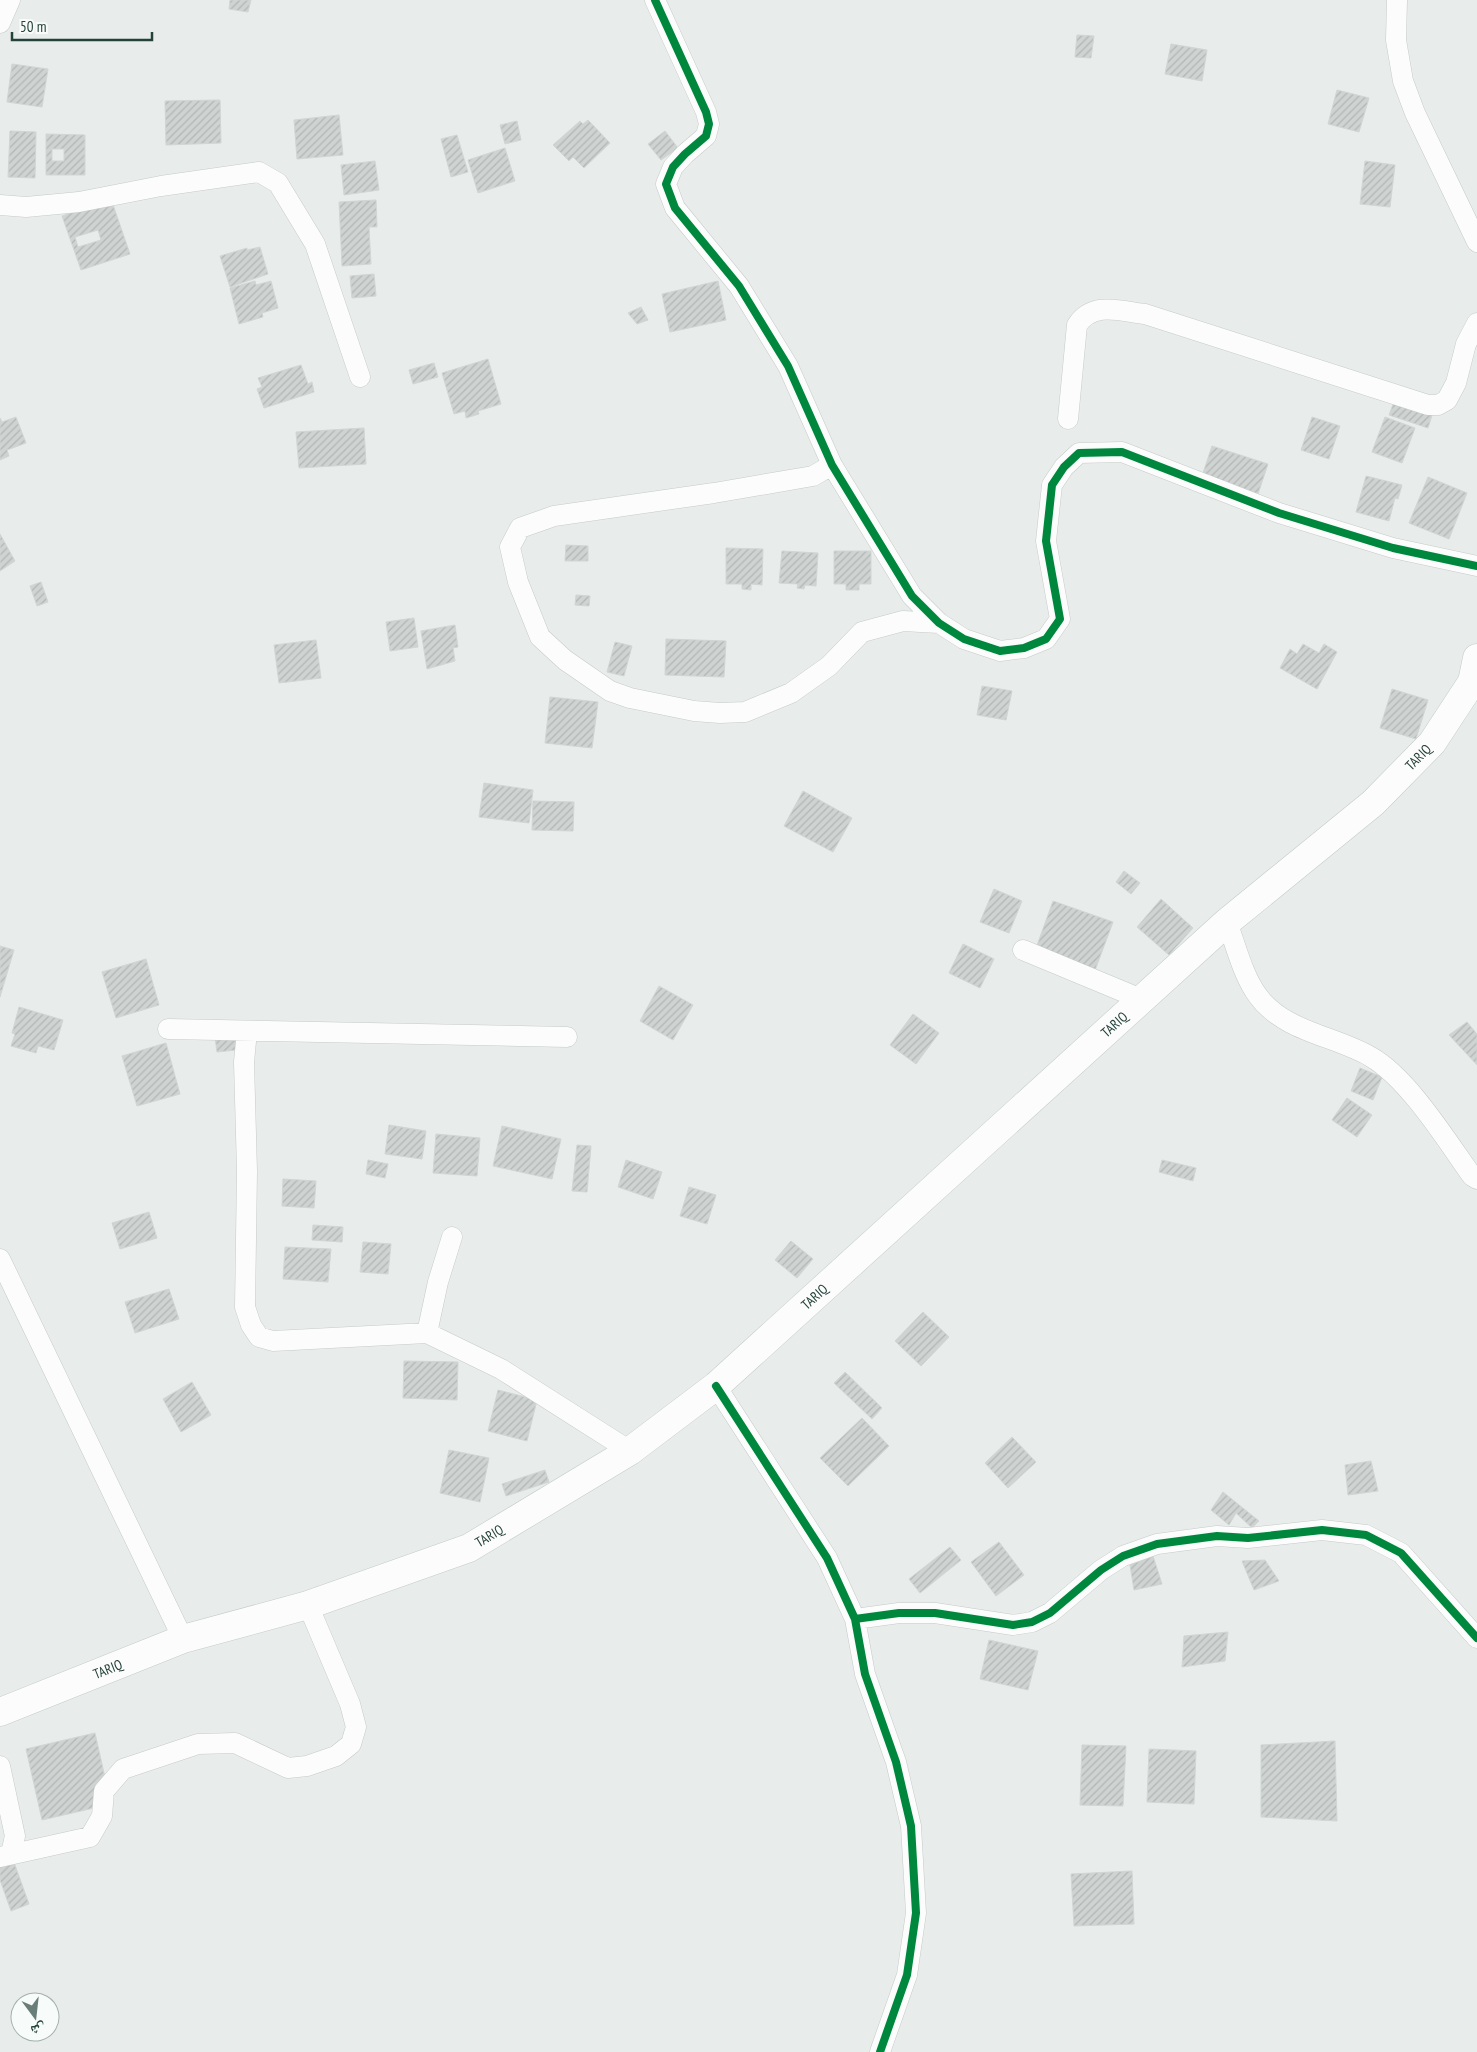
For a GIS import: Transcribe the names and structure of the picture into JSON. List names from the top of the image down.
{
  "streets": {
    "main road": ["TARIQ"]
  },
  "scale_bar": "50 m",
  "north": "bottom"
}
